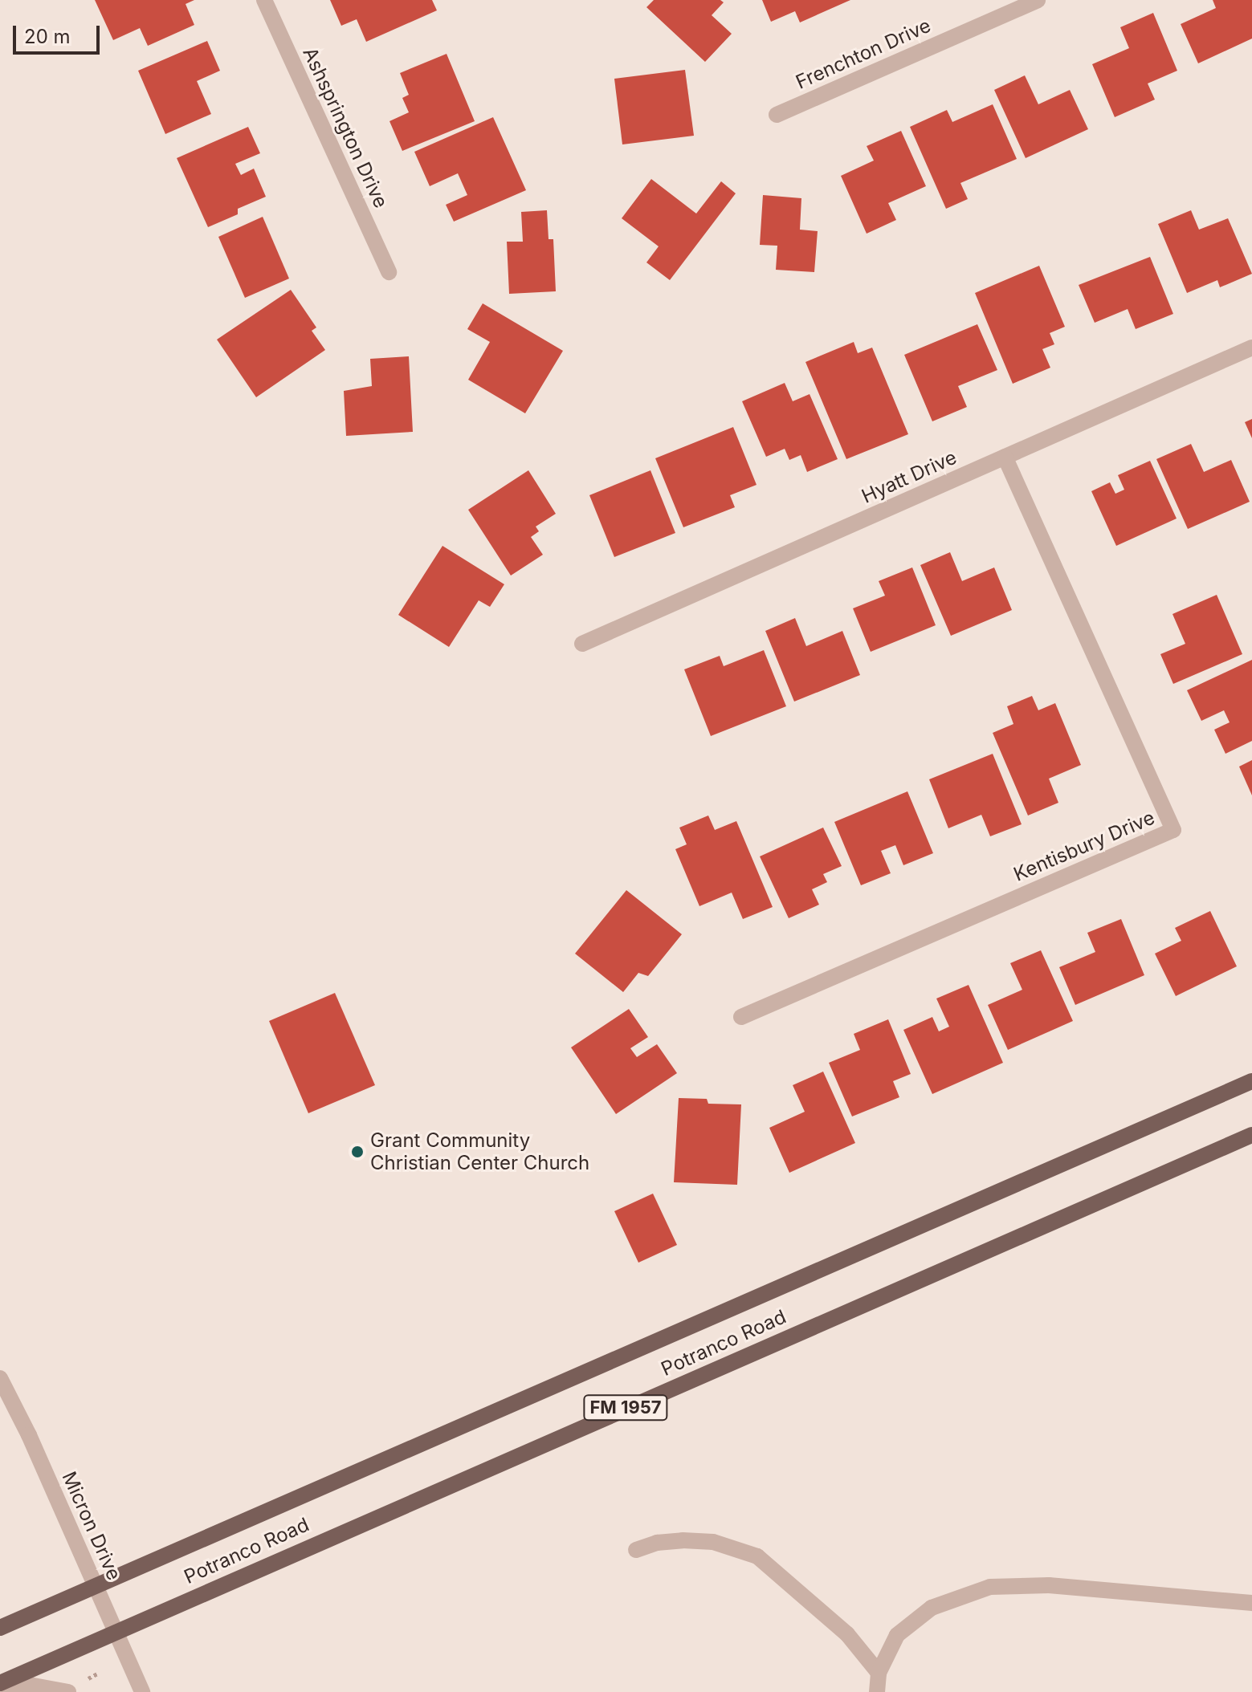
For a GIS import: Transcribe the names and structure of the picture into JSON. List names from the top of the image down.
{
  "streets": {
    "main road": ["Potranco Road", "FM 1957"],
    "street": [
      "Frenchton Drive",
      "Ashsprington Drive",
      "Hyatt Drive",
      "Kentisbury Drive",
      "Micron Drive"
    ]
  },
  "crossings": [
    ["Hyatt Drive", "Kentisbury Drive"],
    ["Potranco Road", "Micron Drive"]
  ],
  "places": ["Grant Community Christian Center Church"],
  "scale_bar": "20 m"
}
